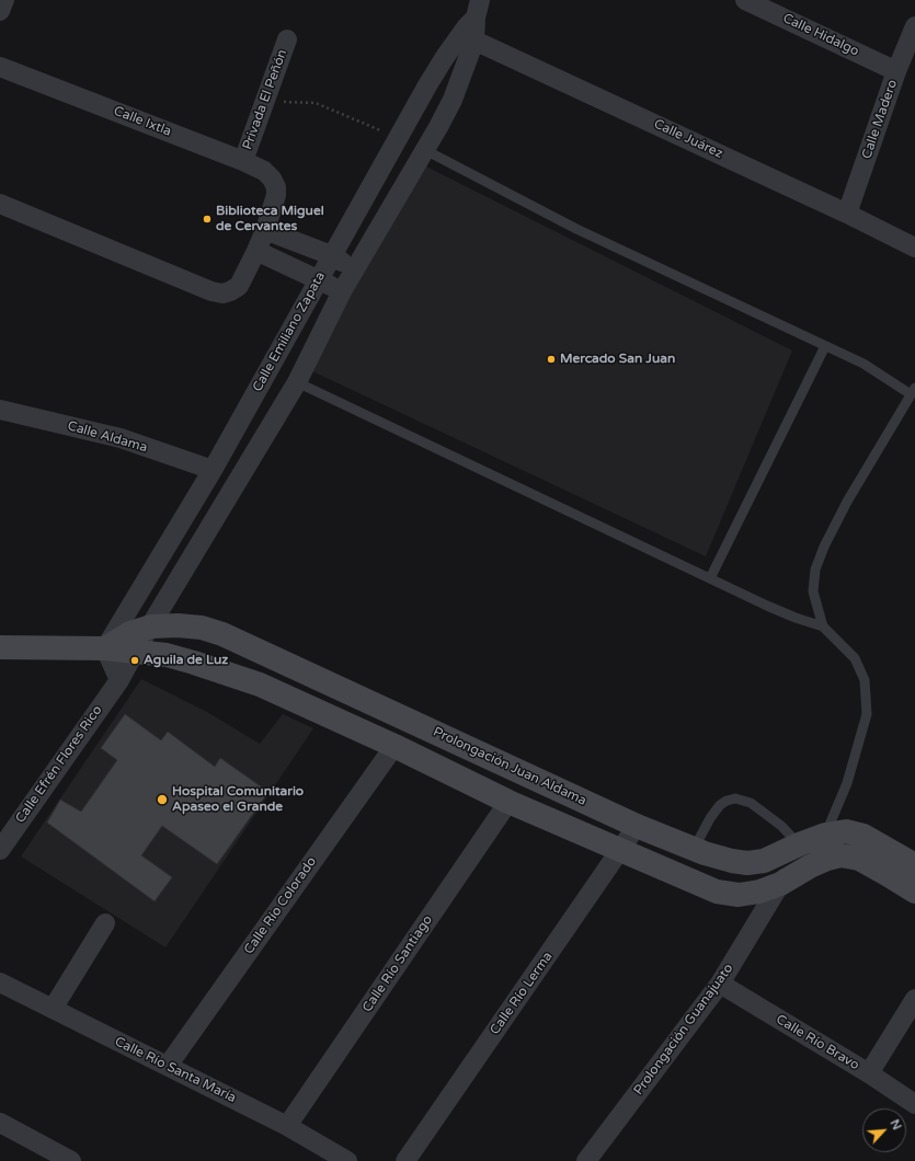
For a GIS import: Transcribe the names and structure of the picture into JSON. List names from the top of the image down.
{
  "streets": {
    "street": [
      "Calle Hidalgo",
      "Privada El Peñón",
      "Calle Madero",
      "Calle Ixtla",
      "Calle Juárez",
      "Calle Emiliano Zapata",
      "Calle Aldama",
      "Calle Efrén Flores Rico",
      "Prolongación Juan Aldama",
      "Calle Río Colorado",
      "Calle Río Santiago",
      "Calle Río Lerma",
      "Prolongación Guanajuato",
      "Calle Río Bravo",
      "Calle Río Santa María"
    ]
  },
  "crossings": [
    ["Calle Hidalgo", "Calle Madero"],
    ["Privada El Peñón", "Calle Ixtla"],
    ["Calle Madero", "Calle Juárez"],
    ["Calle Juárez", "Calle Emiliano Zapata"],
    ["Calle Emiliano Zapata", "Calle Aldama"],
    ["Calle Emiliano Zapata", "Calle Efrén Flores Rico"],
    ["Calle Emiliano Zapata", "Prolongación Juan Aldama"],
    ["Prolongación Juan Aldama", "Calle Río Lerma"],
    ["Prolongación Juan Aldama", "Prolongación Guanajuato"],
    ["Calle Río Colorado", "Calle Río Santa María"],
    ["Calle Río Santiago", "Calle Río Santa María"],
    ["Prolongación Guanajuato", "Calle Río Bravo"]
  ],
  "places": [
    "Biblioteca Miguel de Cervantes",
    "Mercado San Juan",
    "Aguila de Luz",
    "Hospital Comunitario Apaseo el Grande"
  ],
  "north": "top right"
}
